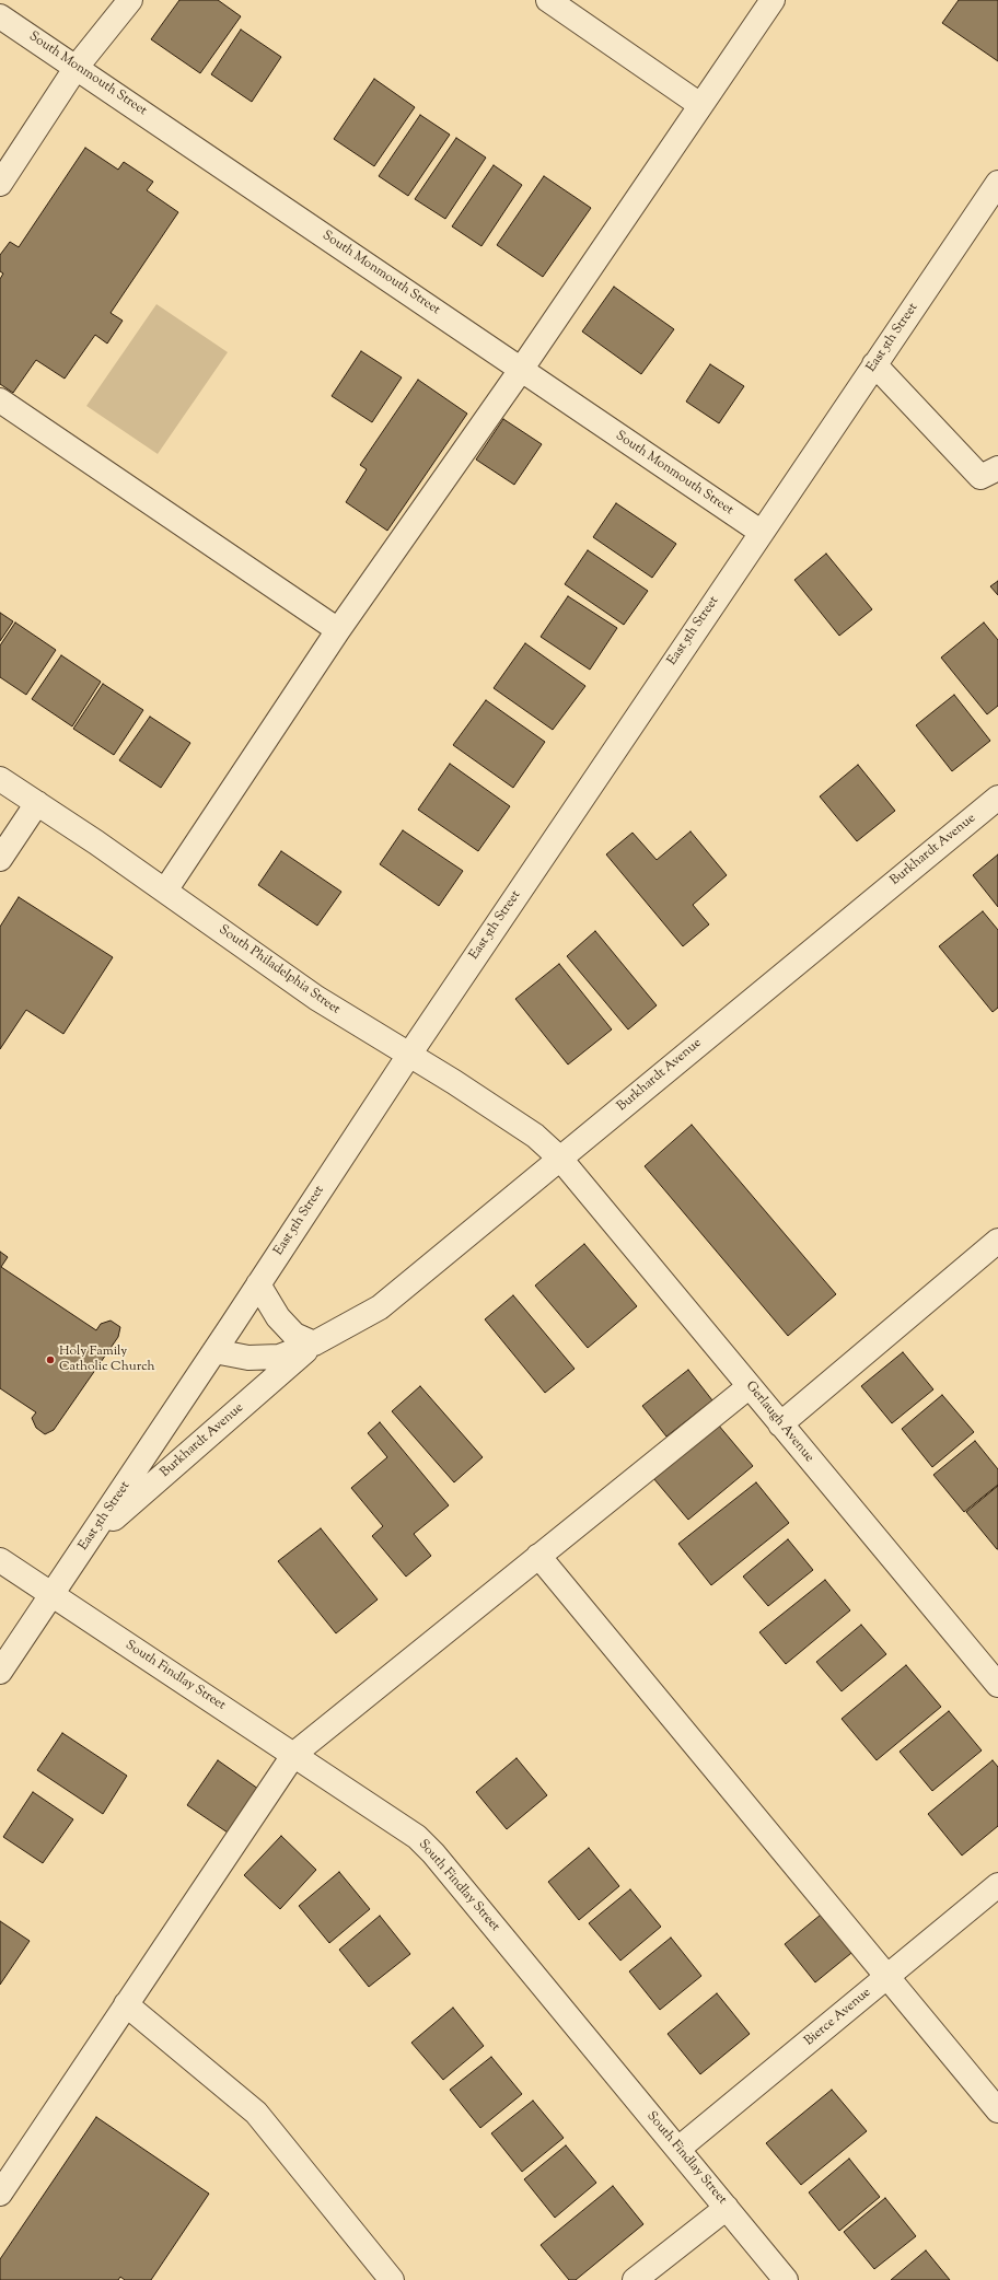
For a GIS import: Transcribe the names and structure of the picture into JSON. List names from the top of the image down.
{
  "streets": {
    "street": [
      "South Monmouth Street",
      "East 5th Street",
      "Burkhardt Avenue",
      "South Philadelphia Street",
      "Gerlaugh Avenue",
      "South Findlay Street",
      "Bierce Avenue"
    ]
  },
  "crossings": [
    ["South Monmouth Street", "East 5th Street"],
    ["East 5th Street", "Burkhardt Avenue"],
    ["East 5th Street", "South Philadelphia Street"],
    ["East 5th Street", "South Findlay Street"],
    ["Burkhardt Avenue", "South Philadelphia Street"],
    ["Burkhardt Avenue", "Gerlaugh Avenue"],
    ["South Philadelphia Street", "Gerlaugh Avenue"],
    ["South Findlay Street", "Bierce Avenue"]
  ],
  "places": ["Holy Family Catholic Church"]
}
